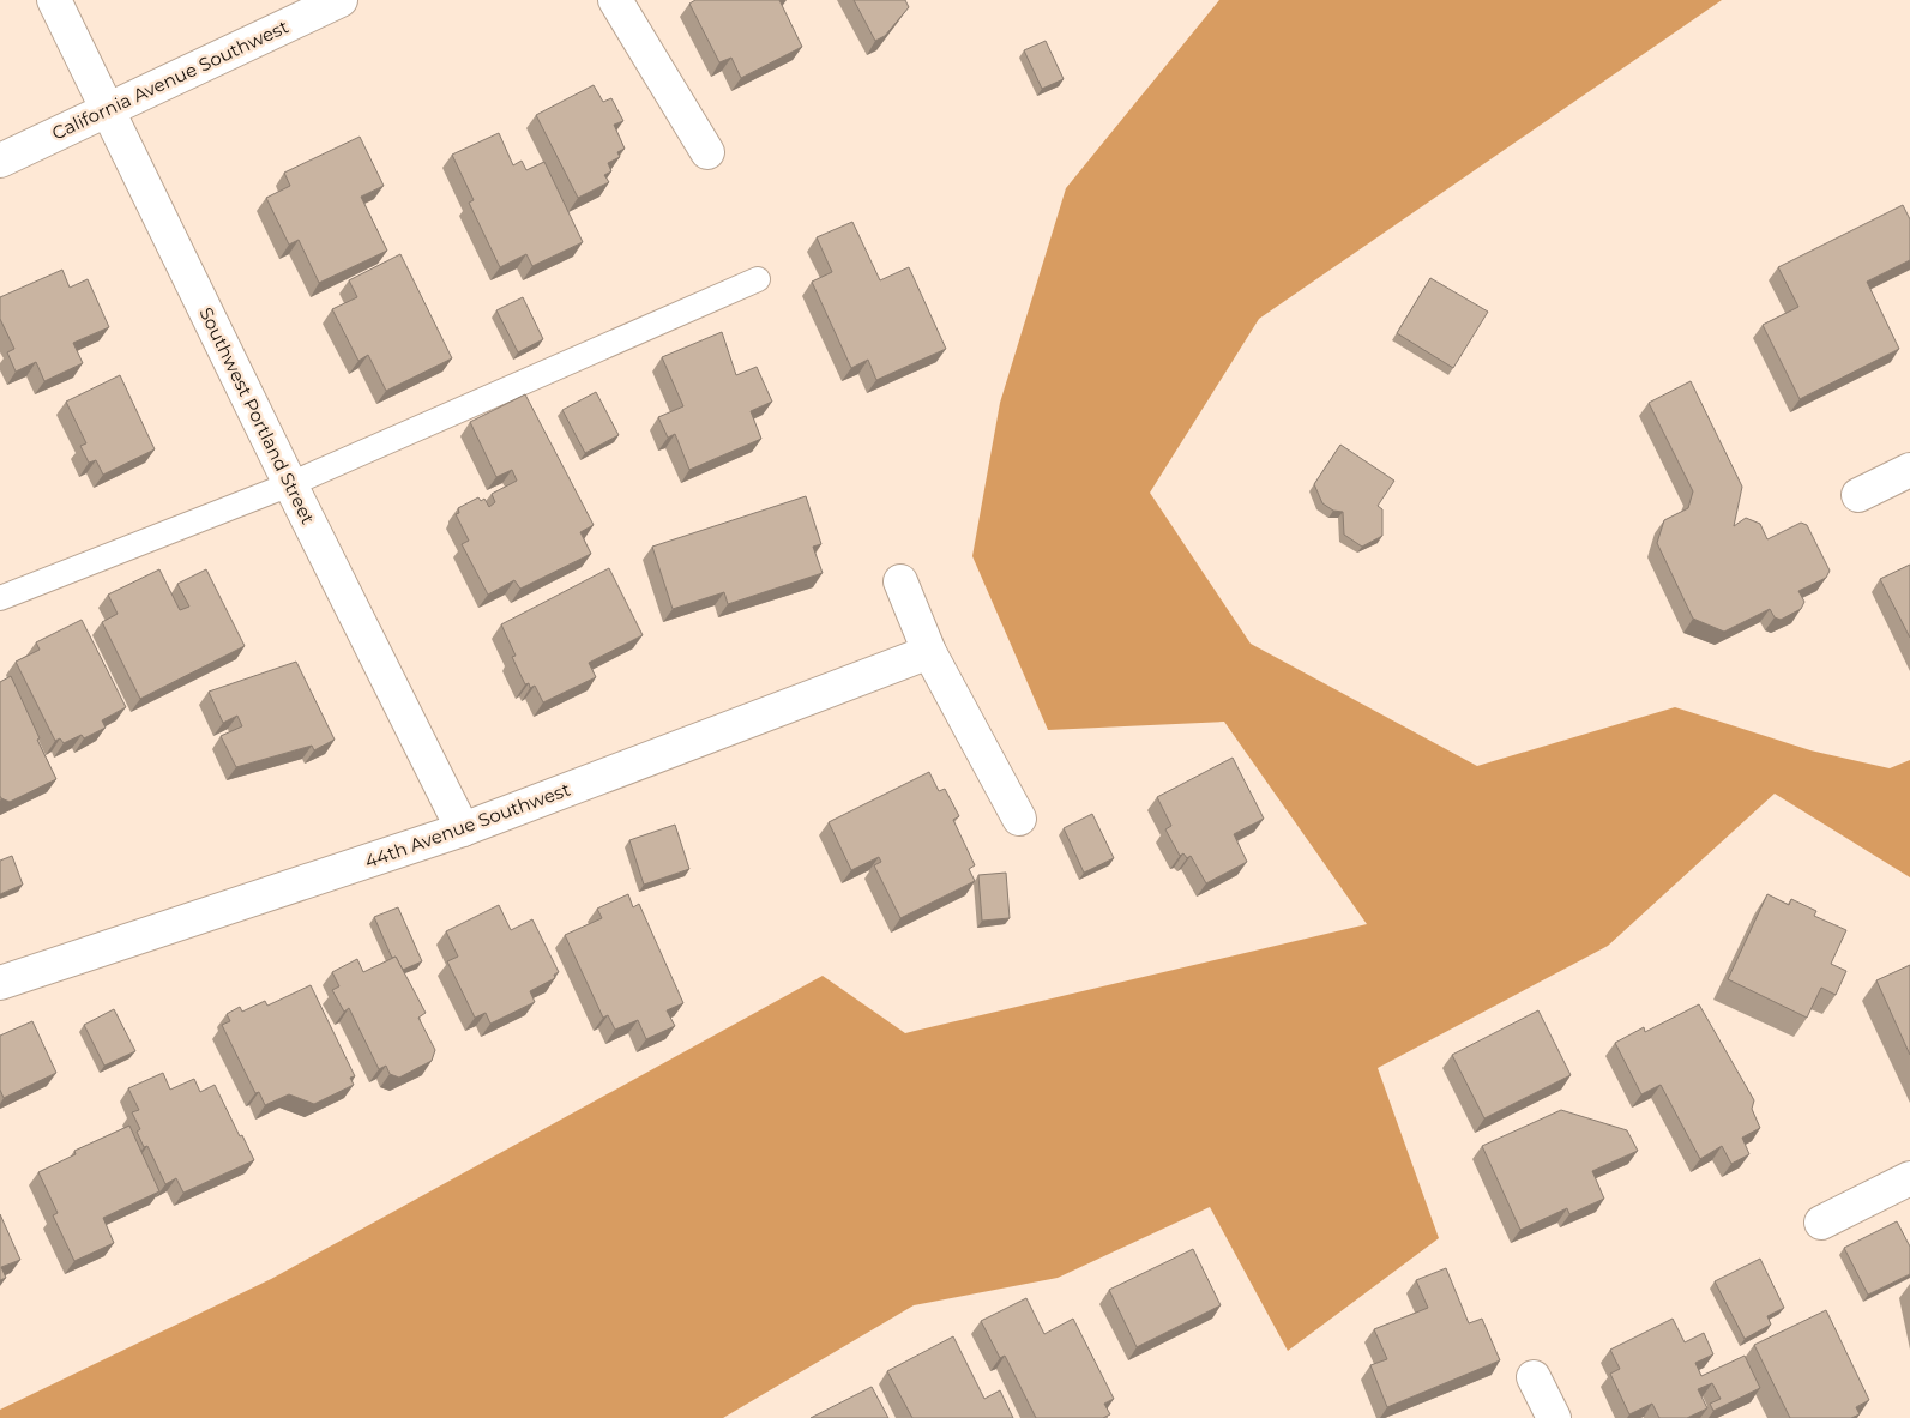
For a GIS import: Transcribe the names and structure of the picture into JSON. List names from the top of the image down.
{
  "streets": {
    "street": ["California Avenue Southwest", "Southwest Portland Street", "44th Avenue Southwest"]
  },
  "crossings": [
    ["California Avenue Southwest", "Southwest Portland Street"],
    ["Southwest Portland Street", "44th Avenue Southwest"]
  ]
}
